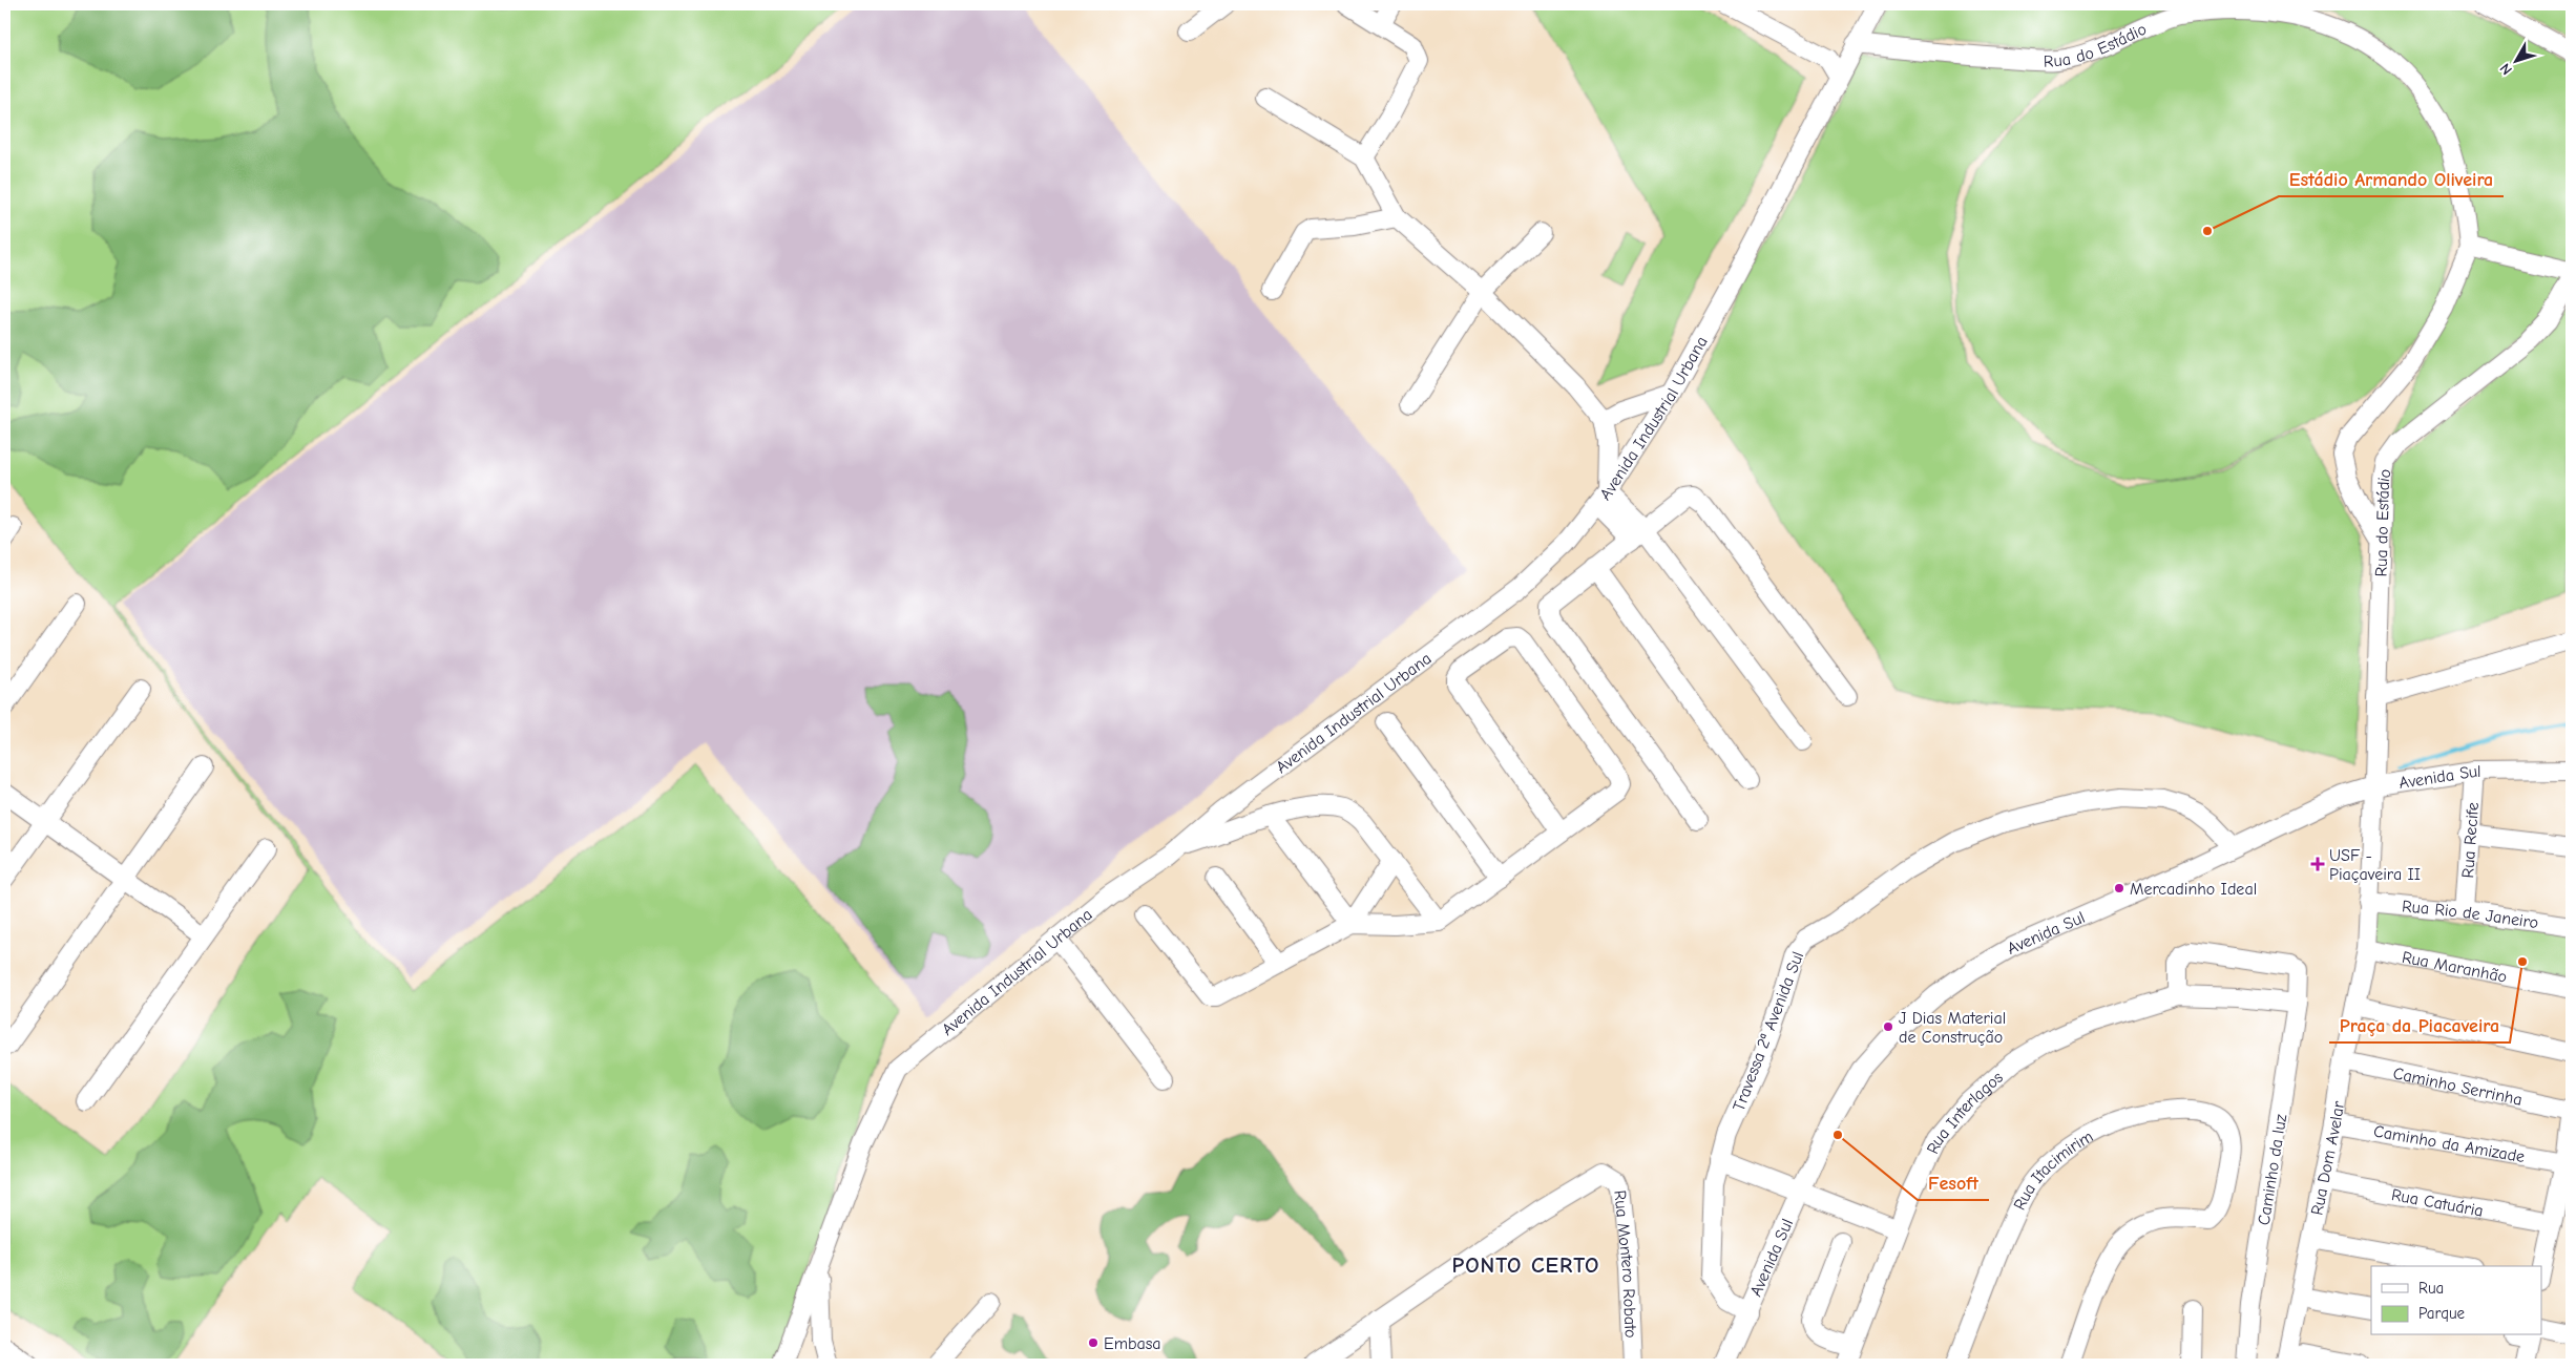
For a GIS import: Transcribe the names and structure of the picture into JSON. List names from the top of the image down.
{
  "streets": {
    "street": [
      "Rua do Estádio",
      "Avenida Industrial Urbana",
      "Avenida Sul",
      "Rua Recife",
      "Rua Rio de Janeiro",
      "Rua Maranhão",
      "Travessa 2ª Avenida Sul",
      "Caminho Serrinha",
      "Rua Interlagos",
      "Caminho da Amizade",
      "Rua Dom Avelar",
      "Caminho da luz",
      "Rua Itacimirim",
      "Rua Catuária",
      "Rua Montero Robato"
    ]
  },
  "crossings": [
    ["Rua do Estádio", "Avenida Industrial Urbana"],
    ["Rua do Estádio", "Avenida Sul"],
    ["Rua do Estádio", "Rua Rio de Janeiro"],
    ["Rua do Estádio", "Rua Dom Avelar"],
    ["Avenida Sul", "Rua Recife"],
    ["Avenida Sul", "Travessa 2ª Avenida Sul"],
    ["Rua Recife", "Rua Rio de Janeiro"],
    ["Rua Rio de Janeiro", "Rua Dom Avelar"],
    ["Rua Maranhão", "Rua Dom Avelar"],
    ["Caminho Serrinha", "Rua Dom Avelar"],
    ["Rua Interlagos", "Caminho da luz"],
    ["Caminho da Amizade", "Rua Dom Avelar"],
    ["Rua Dom Avelar", "Rua Catuária"]
  ],
  "districts": ["PONTO CERTO"],
  "places": {
    "other": [
      "Estádio Armando Oliveira",
      "Mercadinho Ideal",
      "Praça da Piacaveira",
      "J Dias Material de Construção",
      "Fesoft",
      "Embasa"
    ],
    "health": ["USF - Piaçaveira II"]
  },
  "legend": ["Rua", "Parque"],
  "north": "bottom left"
}
